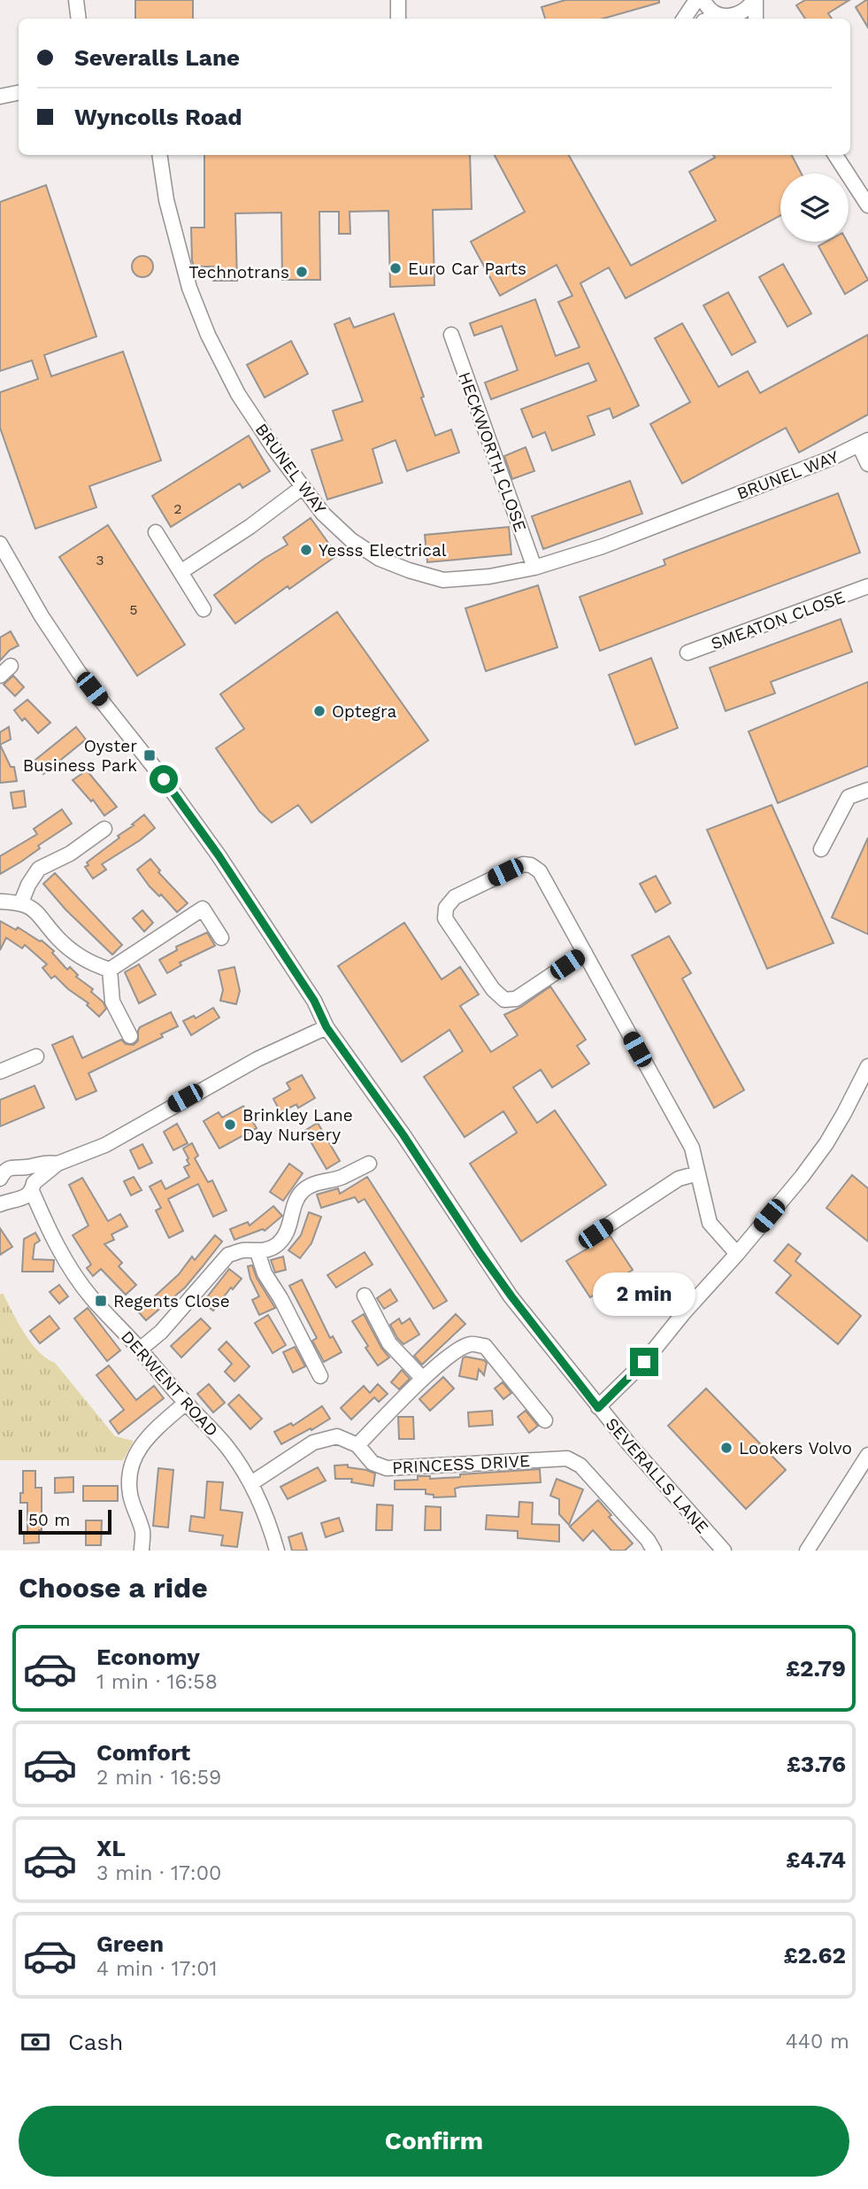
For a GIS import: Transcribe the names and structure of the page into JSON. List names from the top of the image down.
{
  "streets": {
    "street": [
      "HECKWORTH CLOSE",
      "BRUNEL WAY",
      "SMEATON CLOSE",
      "DERWENT ROAD",
      "PRINCESS DRIVE",
      "SEVERALLS LANE"
    ]
  },
  "crossings": [
    ["HECKWORTH CLOSE", "BRUNEL WAY"],
    ["DERWENT ROAD", "PRINCESS DRIVE"]
  ],
  "places": {
    "other": [
      "Euro Car Parts",
      "Technotrans",
      "Yesss Electrical",
      "Optegra",
      "Brinkley Lane Day Nursery",
      "Lookers Volvo"
    ],
    "transit": ["Oyster Business Park", "Regents Close"]
  },
  "house_numbers": ["2", "3", "5"],
  "scale_bar": "50 m",
  "page": {
    "banner": ["Severalls Lane", "Wyncolls Road"],
    "bubble": "2 min",
    "scale": "50 m",
    "heading": "Choose a ride",
    "list": [
      {
        "name": "Economy",
        "note": "1 min · 16:58",
        "value": "£2.79"
      },
      {
        "name": "Comfort",
        "note": "2 min · 16:59",
        "value": "£3.76"
      },
      {
        "name": "XL",
        "note": "3 min · 17:00",
        "value": "£4.74"
      },
      {
        "name": "Green",
        "note": "4 min · 17:01",
        "value": "£2.62"
      }
    ],
    "pay": ["Cash", "440 m"],
    "buttons": "Confirm"
  }
}
